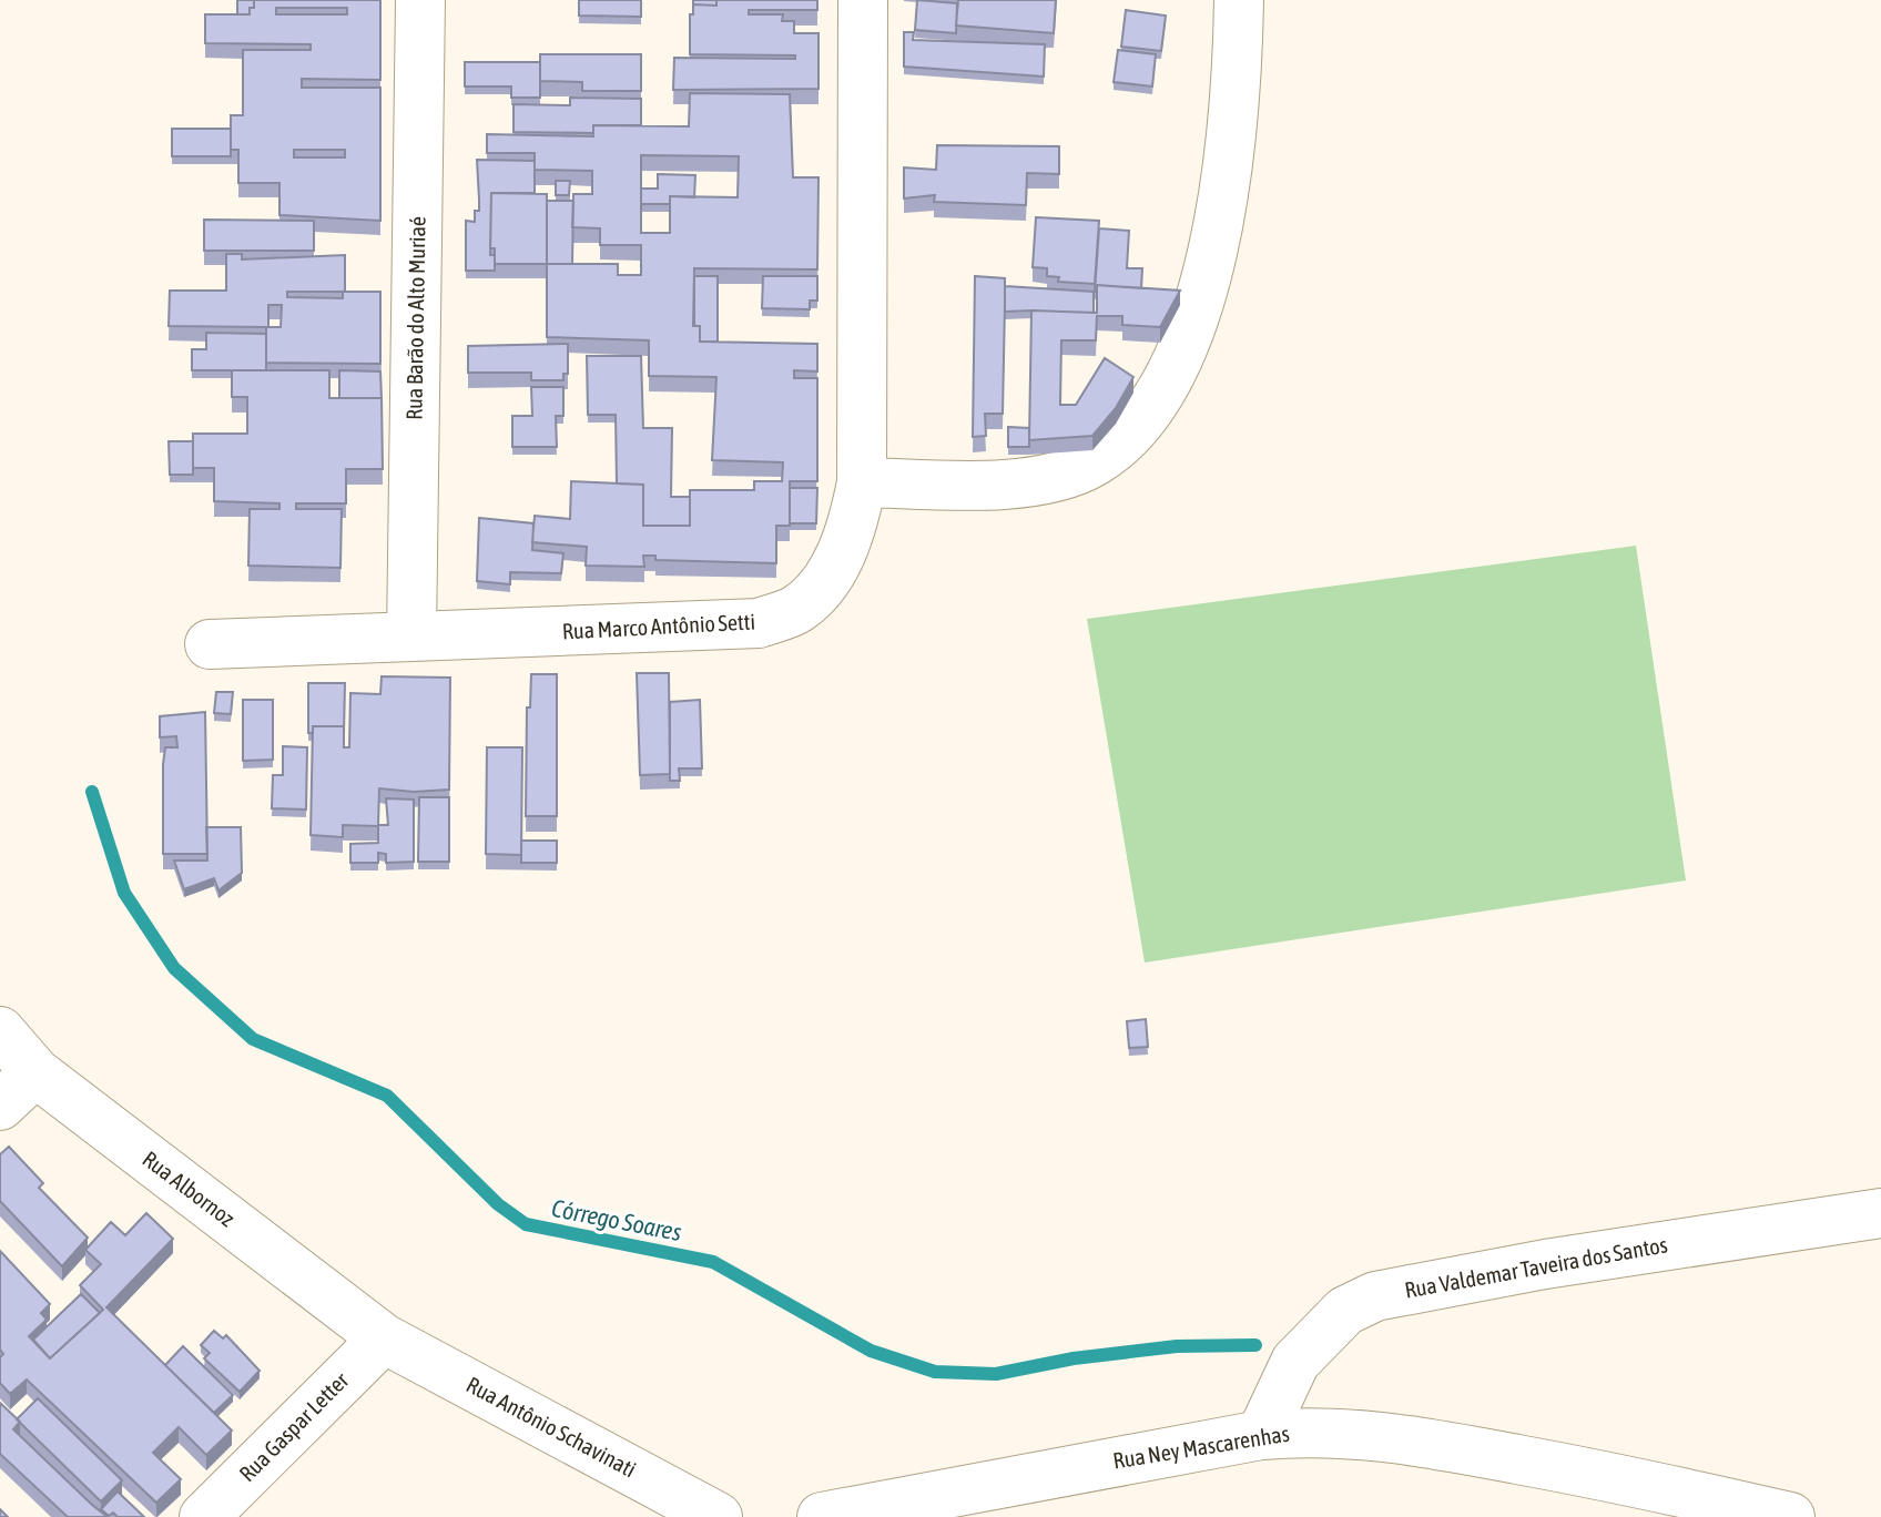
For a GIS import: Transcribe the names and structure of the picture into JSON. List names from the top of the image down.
{
  "streets": {
    "street": [
      "Rua Barão do Alto Muriaé",
      "Rua Marco Antônio Setti",
      "Rua Albornoz",
      "Rua Valdemar Taveira dos Santos",
      "Rua Gaspar Letter",
      "Rua Antônio Schavinati",
      "Rua Ney Mascarenhas"
    ]
  },
  "crossings": [
    ["Rua Barão do Alto Muriaé", "Rua Marco Antônio Setti"],
    ["Rua Albornoz", "Rua Gaspar Letter"],
    ["Rua Albornoz", "Rua Antônio Schavinati"],
    ["Rua Valdemar Taveira dos Santos", "Rua Ney Mascarenhas"],
    ["Rua Gaspar Letter", "Rua Antônio Schavinati"]
  ],
  "water": ["Córrego Soares"]
}
